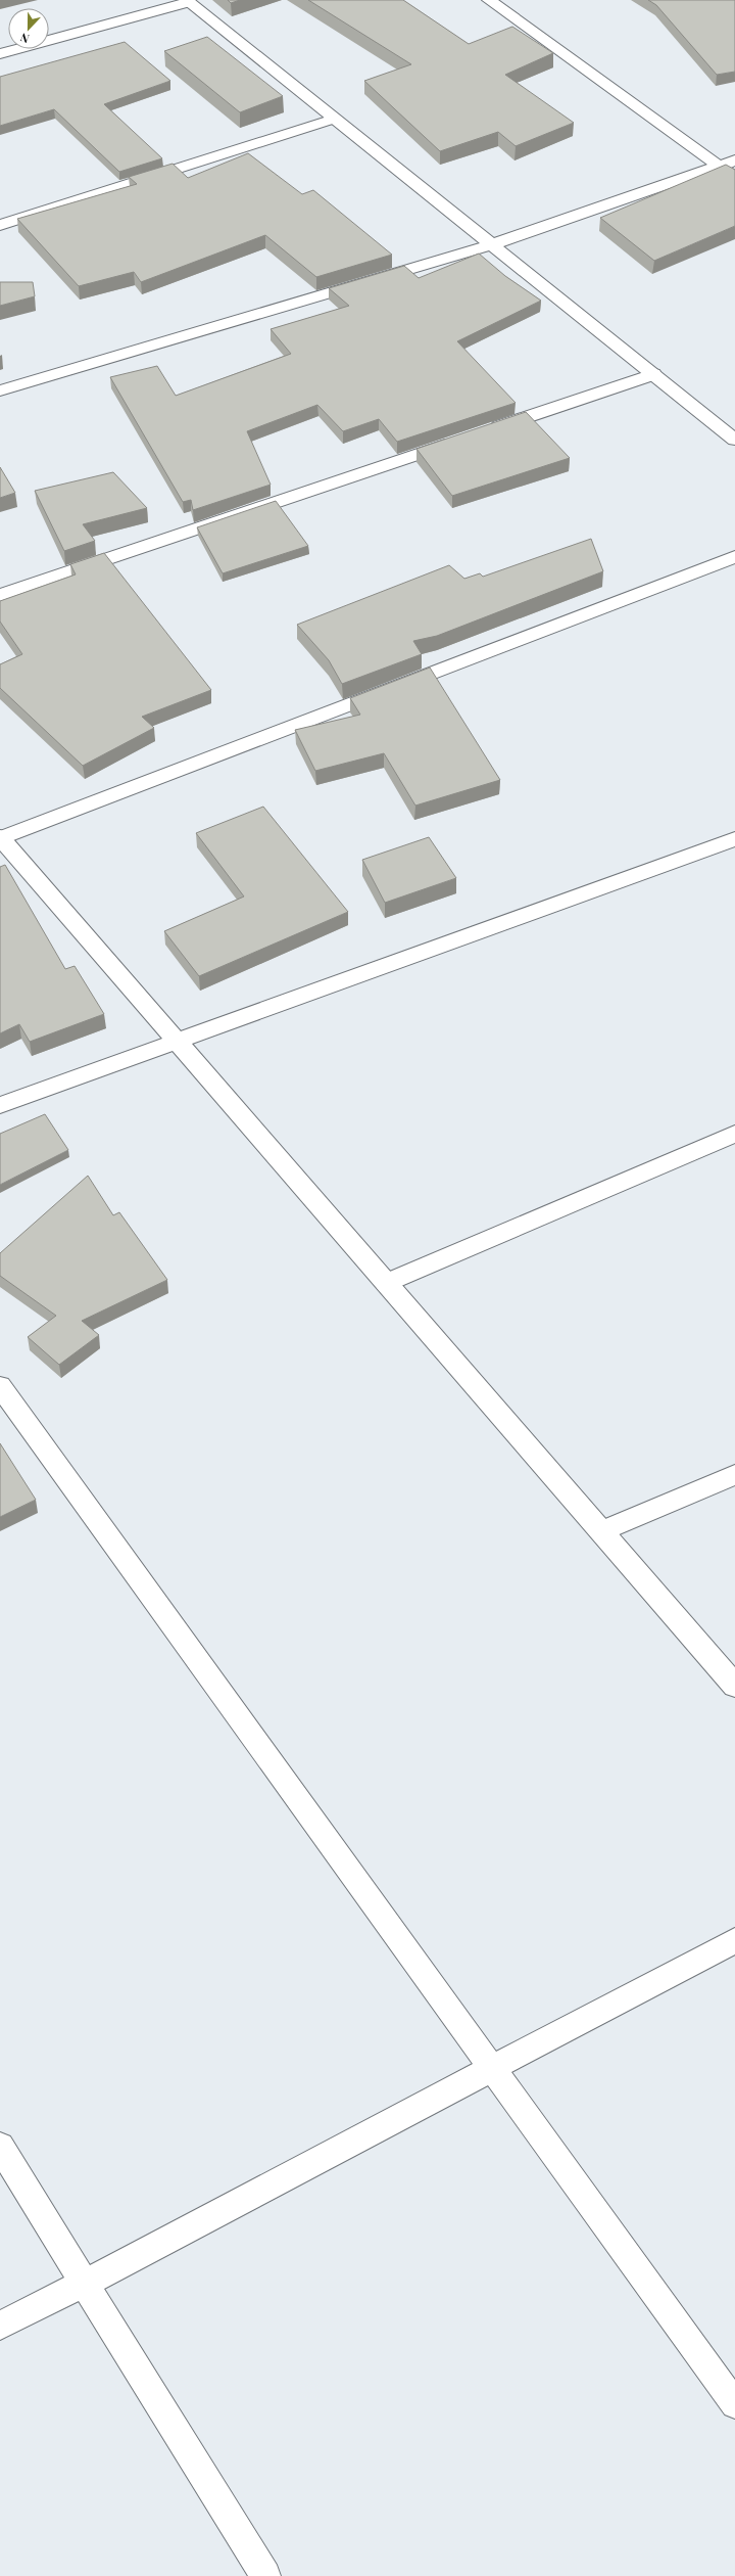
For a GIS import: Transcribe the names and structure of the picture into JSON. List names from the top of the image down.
{
  "north": "bottom"
}
